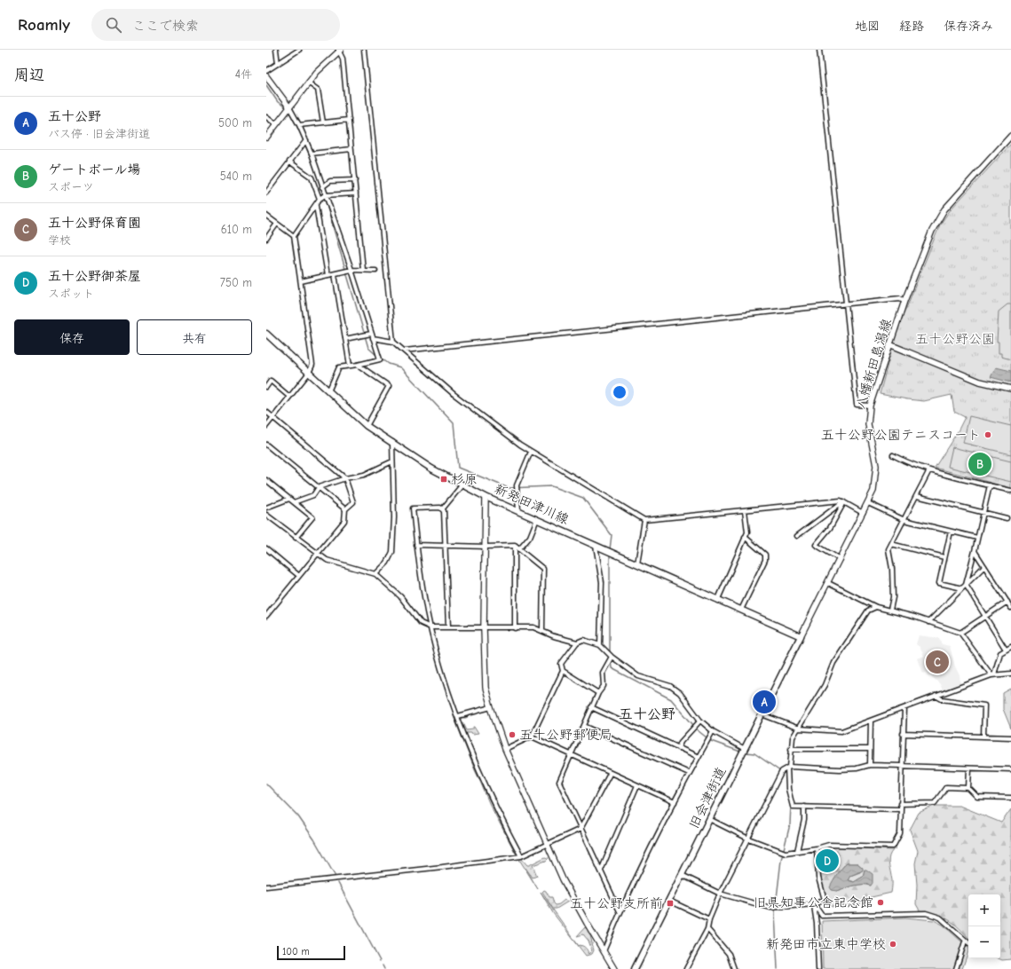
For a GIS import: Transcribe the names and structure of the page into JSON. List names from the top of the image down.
{
  "streets": {
    "main road": ["新発田津川線", "旧会津街道"],
    "street": ["八幡新田島潟線"]
  },
  "crossings": [
    ["八幡新田島潟線", "新発田津川線"],
    ["八幡新田島潟線", "旧会津街道"],
    ["新発田津川線", "旧会津街道"]
  ],
  "districts": ["五十公野"],
  "parks": ["五十公野公園"],
  "places": {
    "other": [
      "五十公野公園テニスコート",
      "五十公野郵便局",
      "旧県知事公舎記念館",
      "新発田市立東中学校"
    ],
    "transit": ["杉原", "五十公野支所前"]
  },
  "scale_bar": "100 m",
  "page": {
    "header": "Roamly",
    "search": "ここで検索",
    "nav": ["地図", "経路", "保存済み"],
    "heading": ["周辺", "4件"],
    "list": [
      {
        "mark": "A",
        "name": "五十公野",
        "note": "バス停 · 旧会津街道",
        "value": "500 m"
      },
      {
        "mark": "B",
        "name": "ゲートボール場",
        "note": "スポーツ",
        "value": "540 m"
      },
      {
        "mark": "C",
        "name": "五十公野保育園",
        "note": "学校",
        "value": "610 m"
      },
      {
        "mark": "D",
        "name": "五十公野御茶屋",
        "note": "スポット",
        "value": "750 m"
      }
    ],
    "buttons": ["保存", "共有"],
    "pins": [
      "B",
      "C",
      "A",
      "D"
    ],
    "map_buttons": ["+", "−"],
    "scale": "100 m"
  }
}
